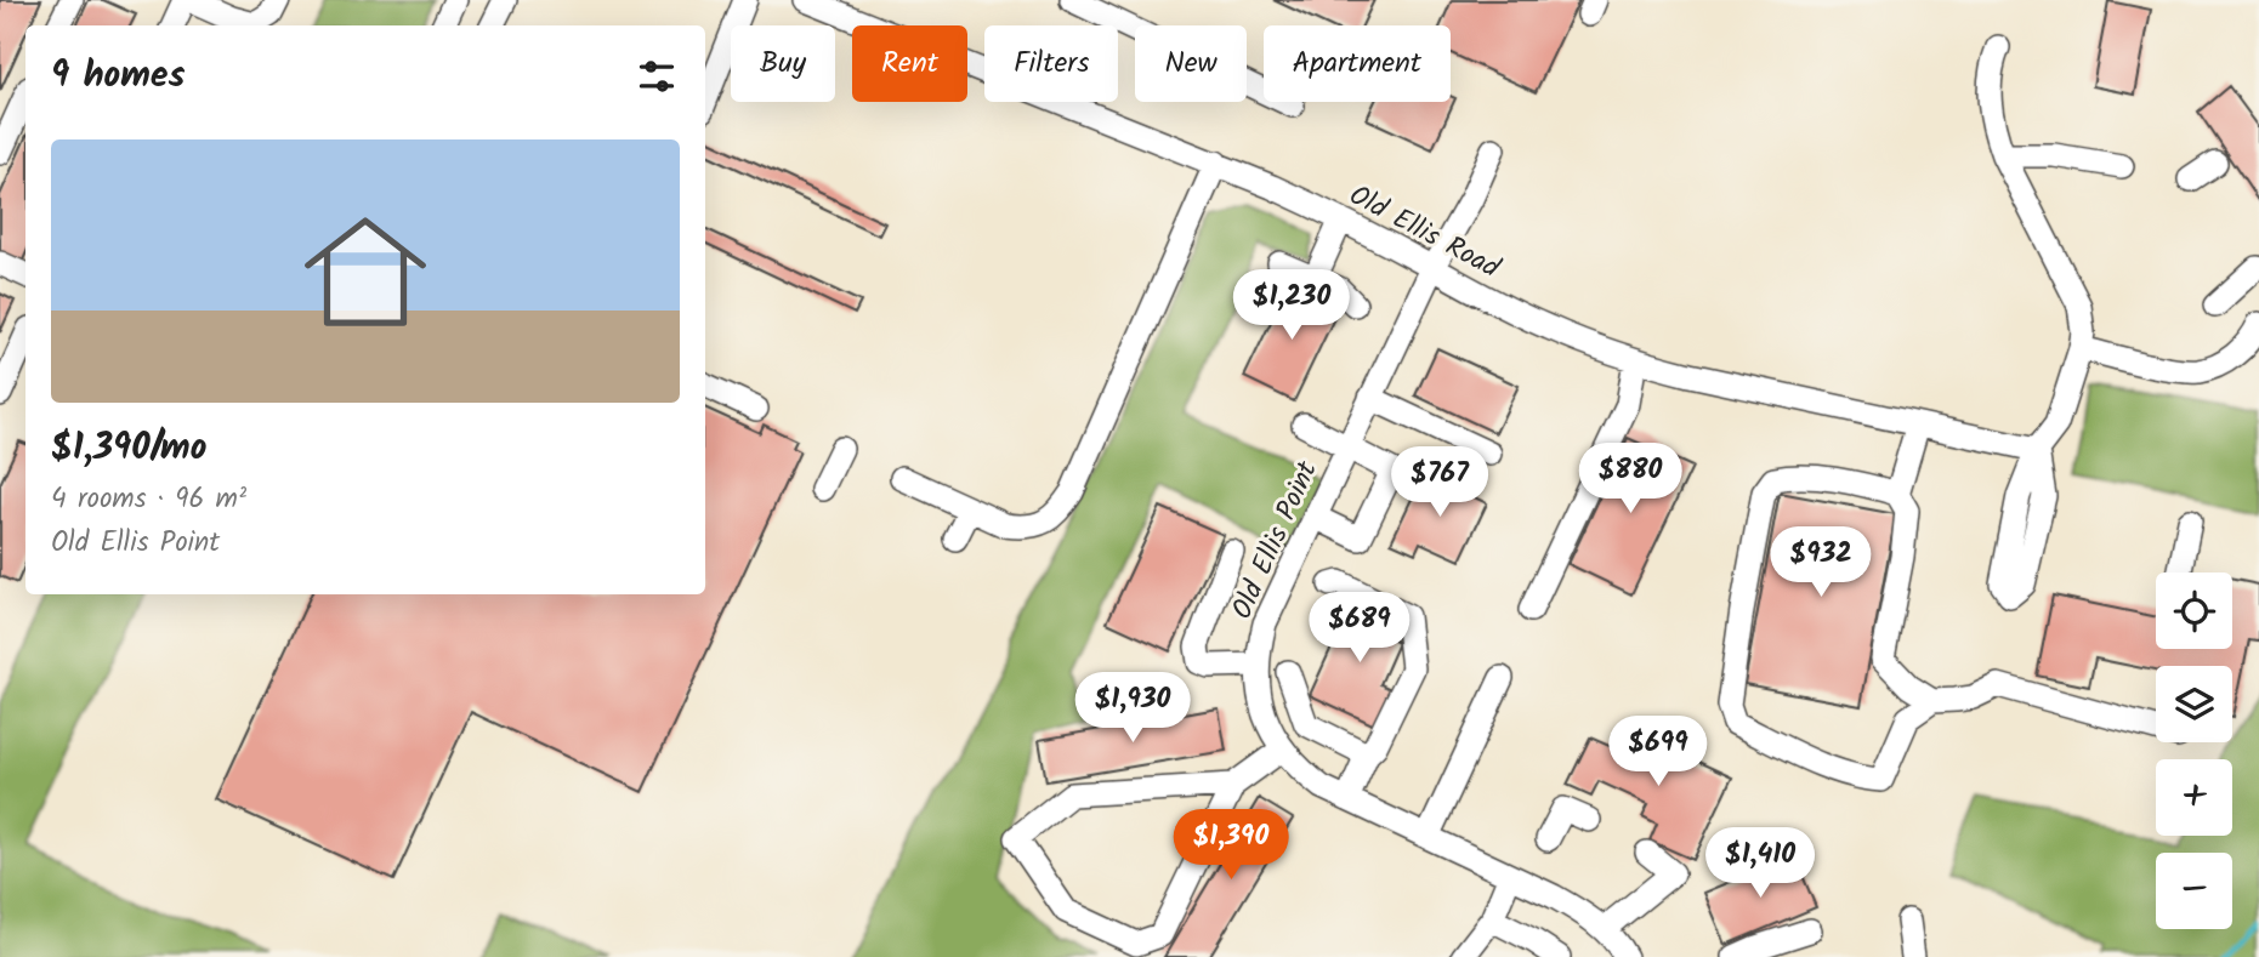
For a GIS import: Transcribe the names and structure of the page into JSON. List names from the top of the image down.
{
  "streets": {
    "street": ["Old Ellis Road", "Old Ellis Point"]
  },
  "crossings": [
    ["Old Ellis Road", "Old Ellis Point"]
  ],
  "page": {
    "chip": [
      "Buy",
      "Rent",
      "Filters",
      "New",
      "Apartment"
    ],
    "heading": "9 homes",
    "list": [
      {
        "name": "$1,390/mo",
        "note": "4 rooms · 96 m² · Old Ellis Point"
      }
    ],
    "price": [
      "$1,230",
      "$880",
      "$767",
      "$932",
      "$689",
      "$1,930",
      "$699",
      "$1,390",
      "$1,410"
    ],
    "map_buttons": ["+", "−"]
  }
}
